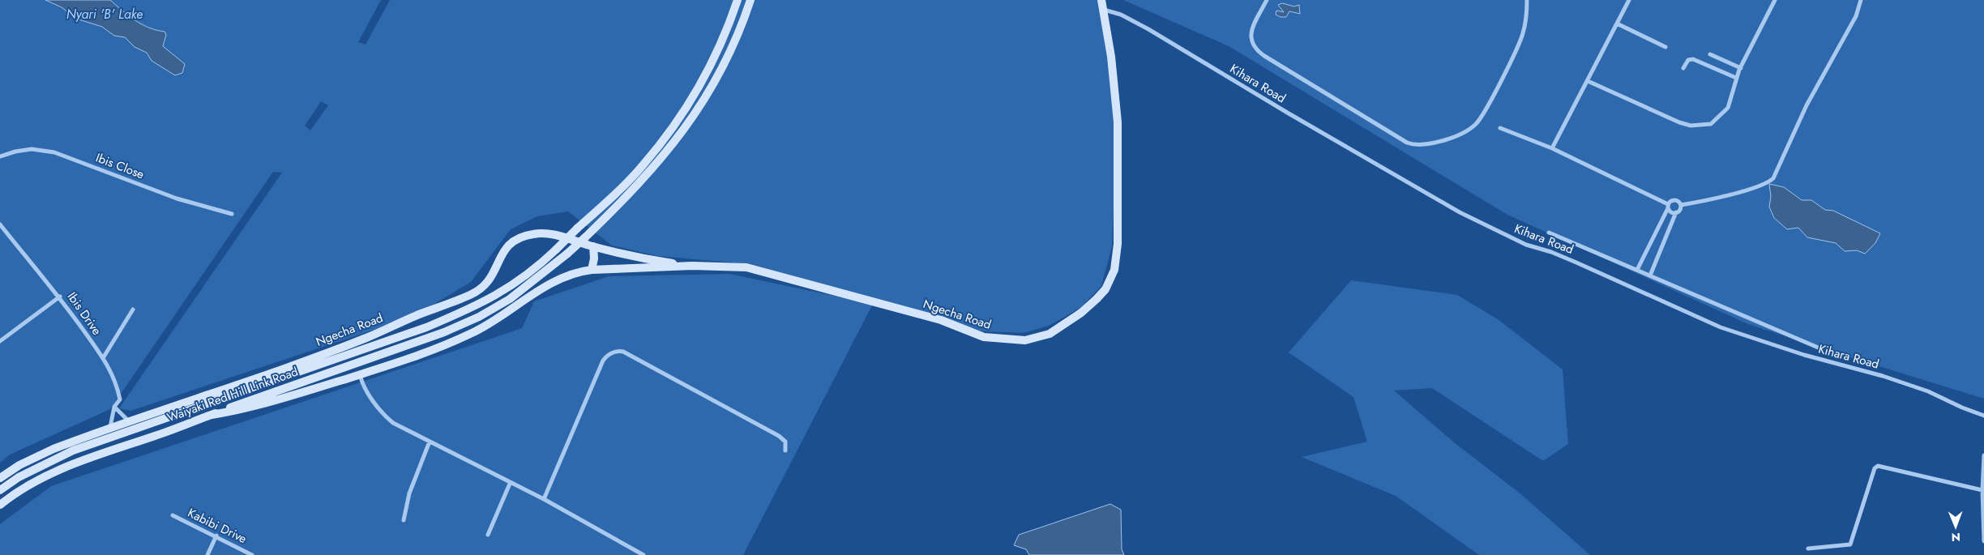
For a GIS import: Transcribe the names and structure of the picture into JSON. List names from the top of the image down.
{
  "streets": {
    "street": [
      "Kihara Road",
      "Ibis Close",
      "Ibis Drive",
      "Ngecha Road",
      "Waiyaki Red Hill Link Road",
      "Kabibi Drive"
    ]
  },
  "crossings": [
    ["Kihara Road", "Ngecha Road"],
    ["Ibis Drive", "Ngecha Road"],
    ["Ngecha Road", "Waiyaki Red Hill Link Road"]
  ],
  "water": ["Nyari 'B' Lake"],
  "north": "bottom"
}
